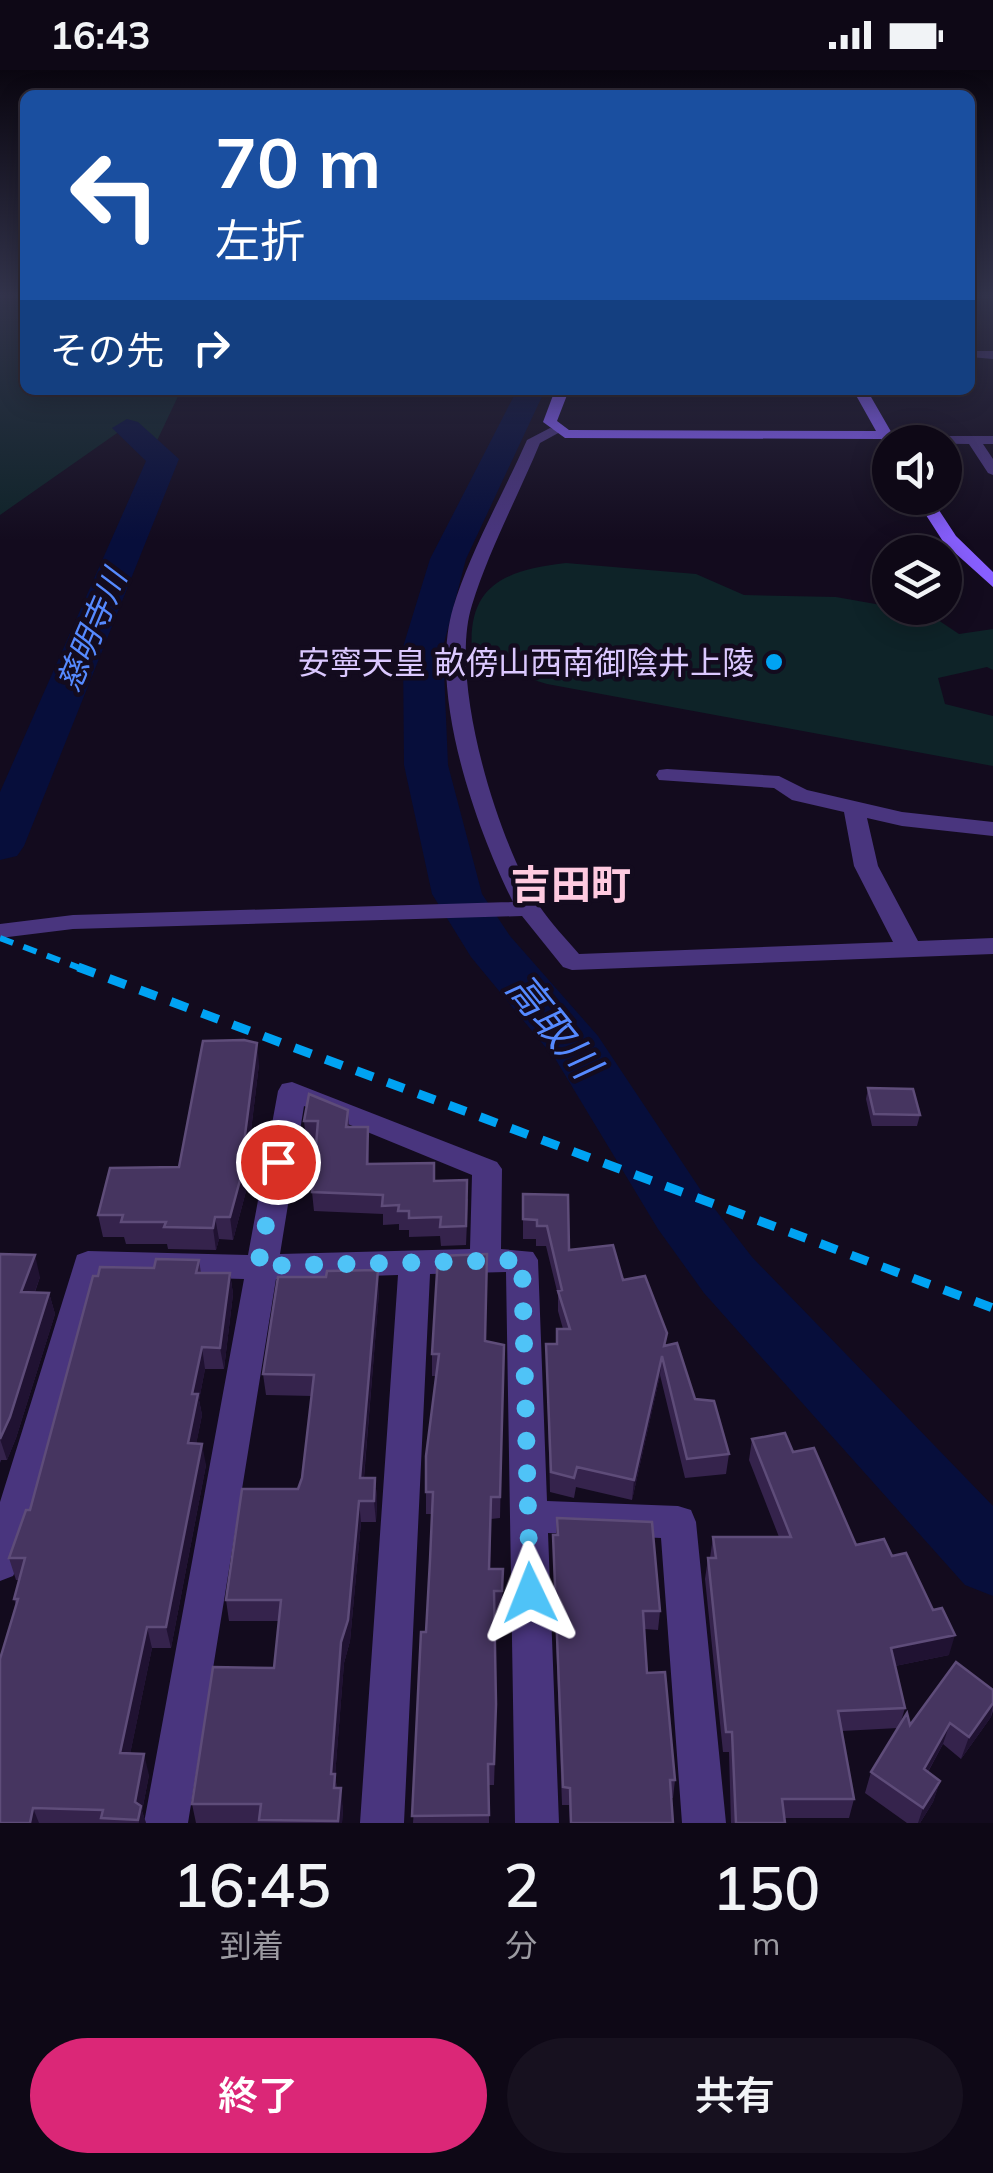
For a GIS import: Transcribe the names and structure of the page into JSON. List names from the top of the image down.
{
  "districts": ["吉田町"],
  "water": ["慈明寺川", "高取川"],
  "places": ["安寧天皇 畝傍山西南御陰井上陵"],
  "page": {
    "status": "16:43",
    "turn": ["70 m", "左折"],
    "then": "その先",
    "eta": [
      "16:45",
      "到着",
      "2",
      "分",
      "150",
      "m"
    ],
    "buttons": ["終了", "共有"]
  }
}
